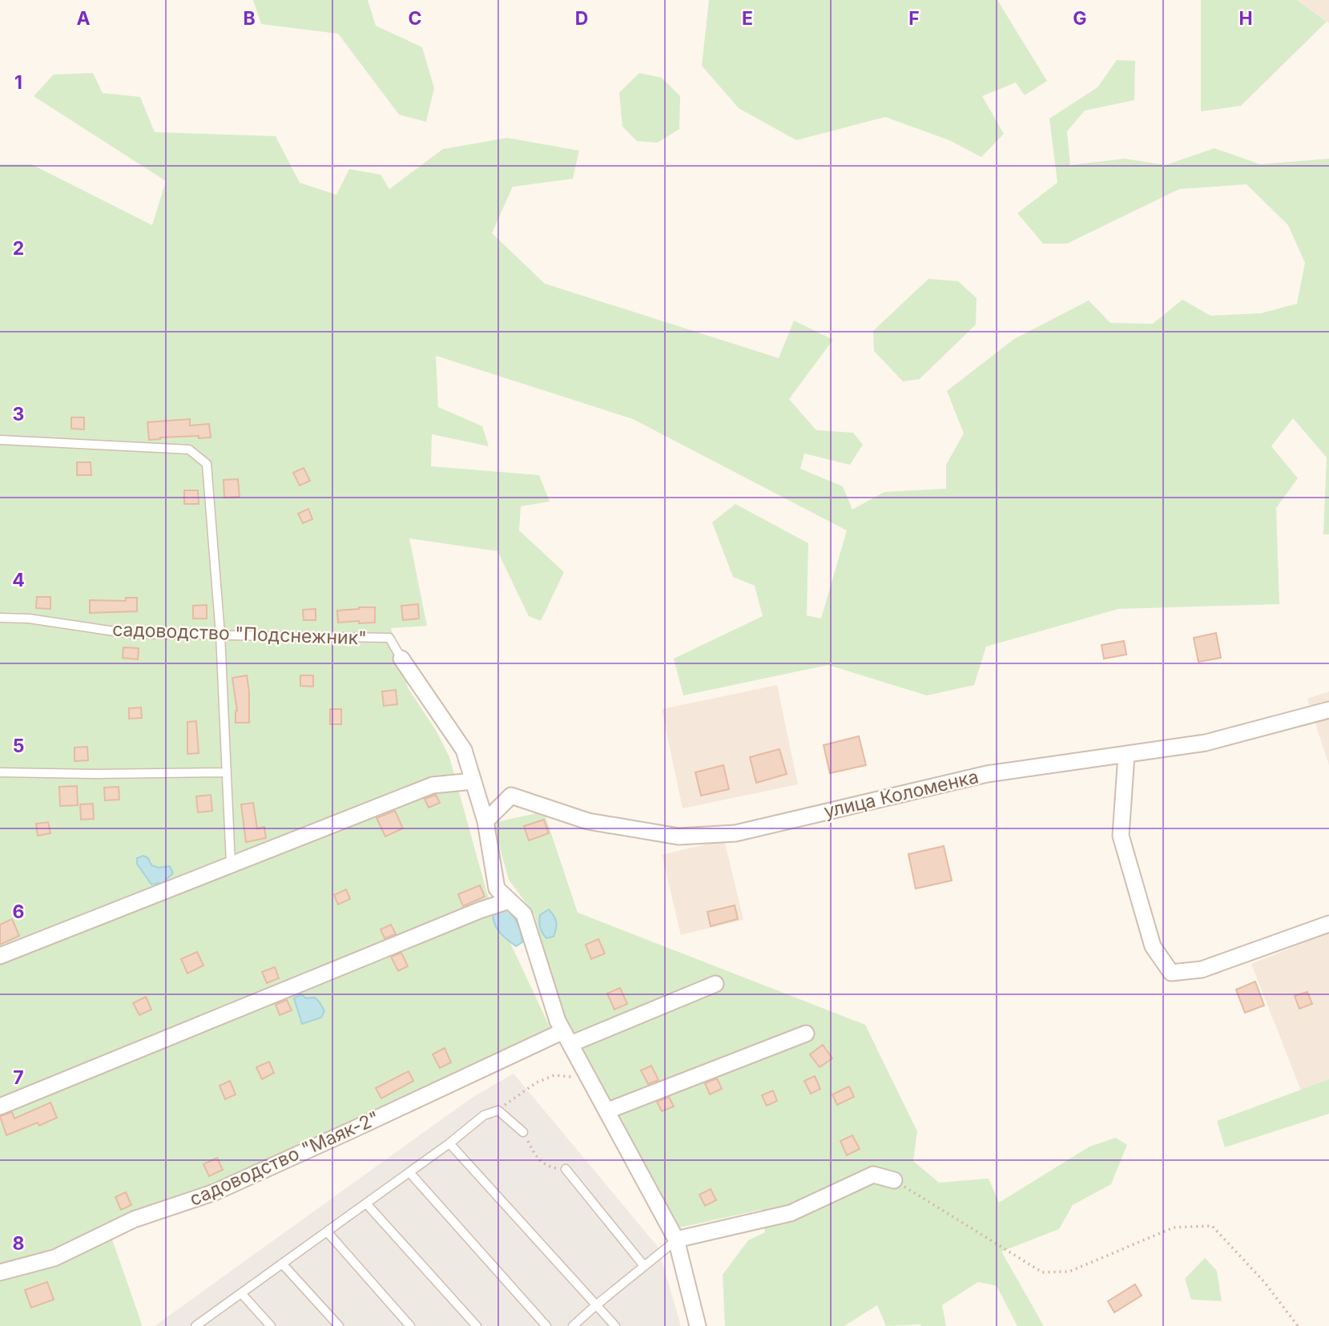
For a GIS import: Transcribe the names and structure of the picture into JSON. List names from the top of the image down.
{
  "streets": {
    "street": ["улица Коломенка", "садоводство \"Маяк-2\""],
    "lane": ["садоводство \"Подснежник\""]
  },
  "grid": {
    "columns": [
      "A",
      "B",
      "C",
      "D",
      "E",
      "F",
      "G",
      "H"
    ],
    "rows": [
      "1",
      "2",
      "3",
      "4",
      "5",
      "6",
      "7",
      "8"
    ]
  }
}
